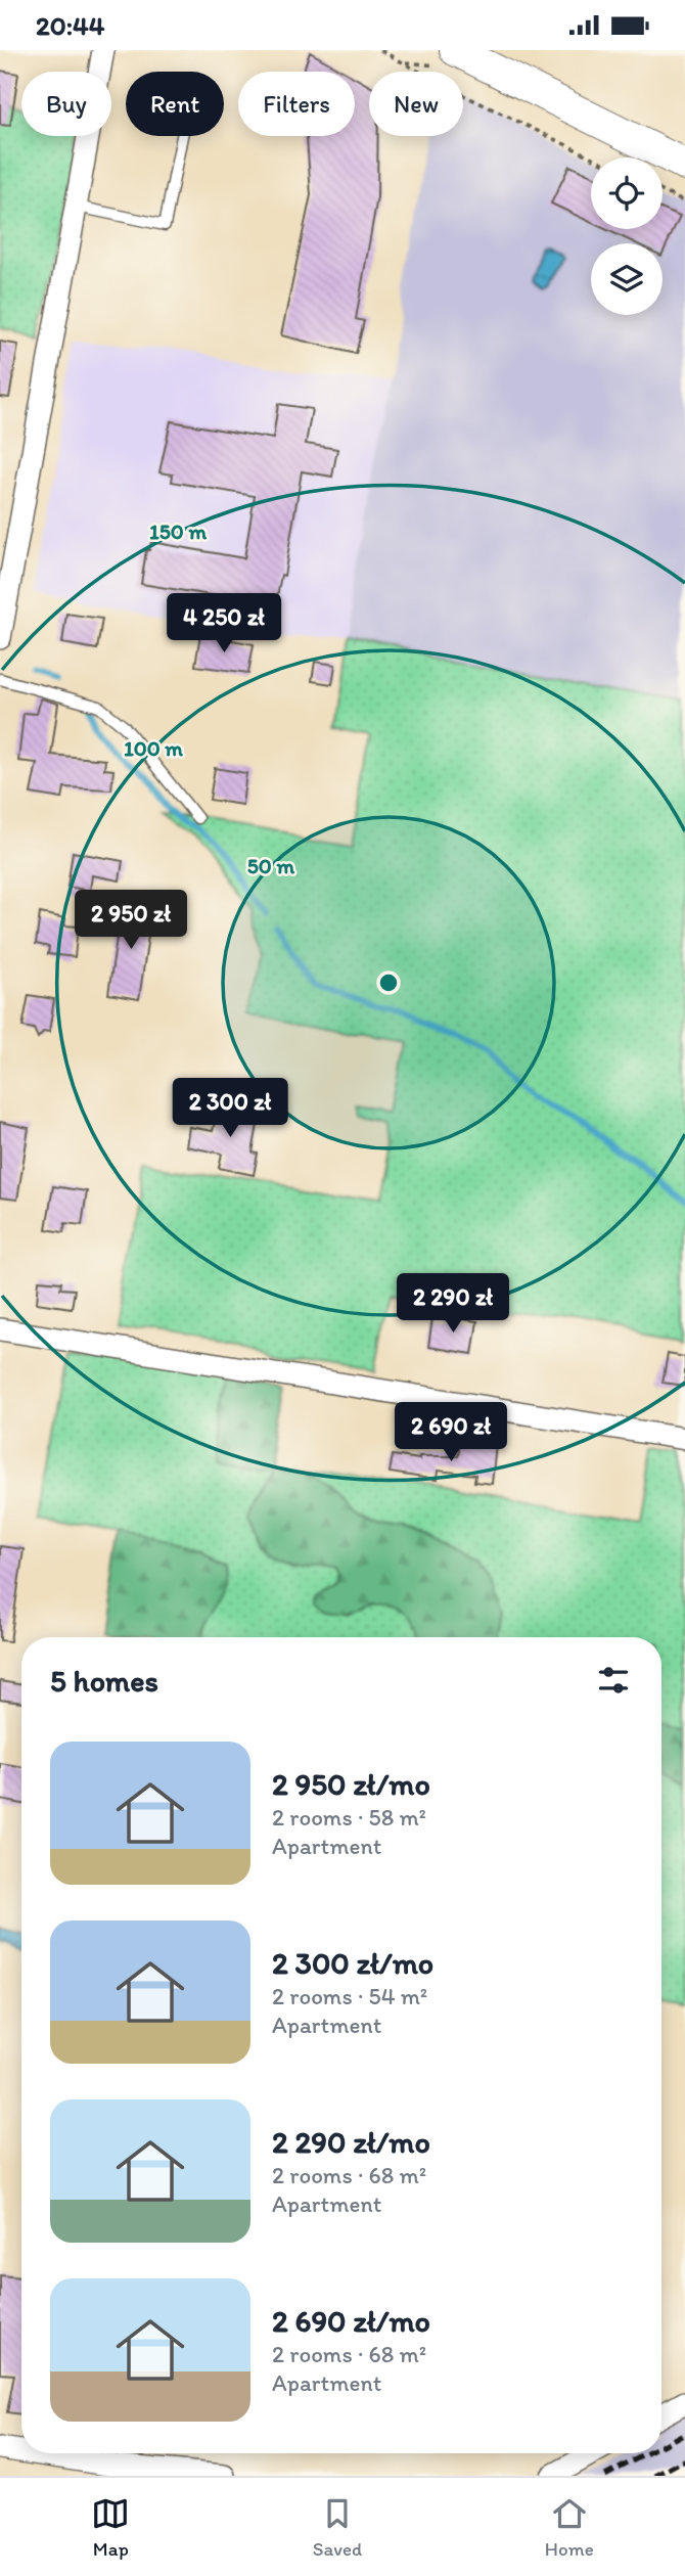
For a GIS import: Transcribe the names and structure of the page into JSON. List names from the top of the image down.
{
  "page": {
    "status": "20:44",
    "chip": [
      "Buy",
      "Rent",
      "Filters",
      "New"
    ],
    "price": [
      "4 250 zł",
      "2 950 zł",
      "2 300 zł",
      "2 290 zł",
      "2 690 zł"
    ],
    "heading": "5 homes",
    "list": [
      {
        "name": "2 950 zł/mo",
        "note": "2 rooms · 58 m² · Apartment"
      },
      {
        "name": "2 300 zł/mo",
        "note": "2 rooms · 54 m² · Apartment"
      },
      {
        "name": "2 290 zł/mo",
        "note": "2 rooms · 68 m² · Apartment"
      },
      {
        "name": "2 690 zł/mo",
        "note": "2 rooms · 68 m² · Apartment"
      }
    ],
    "tabs": ["Map", "Saved", "Home"]
  },
  "rings": ["150 m", "100 m", "50 m"]
}
